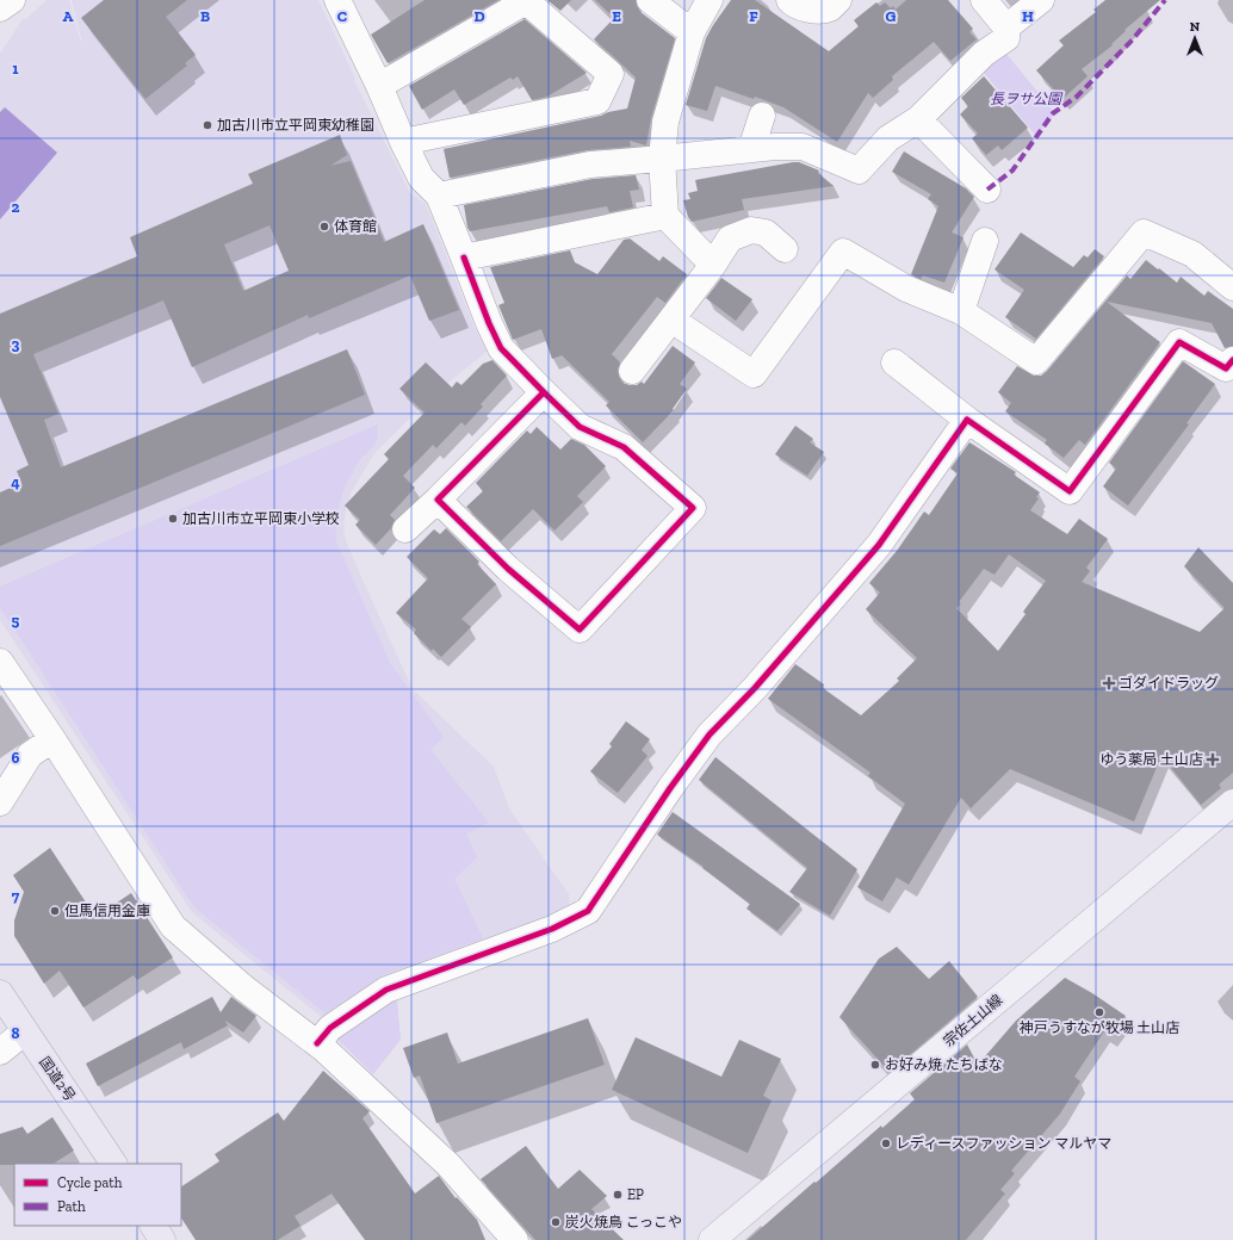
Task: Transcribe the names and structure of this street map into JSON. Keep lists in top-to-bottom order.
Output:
{
  "streets": {
    "highway": ["国道2号"],
    "main road": ["宗佐土山線"]
  },
  "parks": ["長ヲサ公園"],
  "places": {
    "other": [
      "加古川市立平岡東幼稚園",
      "体育館",
      "加古川市立平岡東小学校",
      "但馬信用金庫",
      "神戸うすなが牧場 土山店",
      "お好み焼 たちばな",
      "レディースファッション マルヤマ",
      "EP",
      "炭火焼鳥 こっこや"
    ],
    "health": ["ゴダイドラッグ", "ゆう薬局 土山店"]
  },
  "legend": ["Cycle path", "Path"],
  "north": "top",
  "grid": {
    "columns": [
      "A",
      "B",
      "C",
      "D",
      "E",
      "F",
      "G",
      "H"
    ],
    "rows": [
      "1",
      "2",
      "3",
      "4",
      "5",
      "6",
      "7",
      "8"
    ]
  }
}
